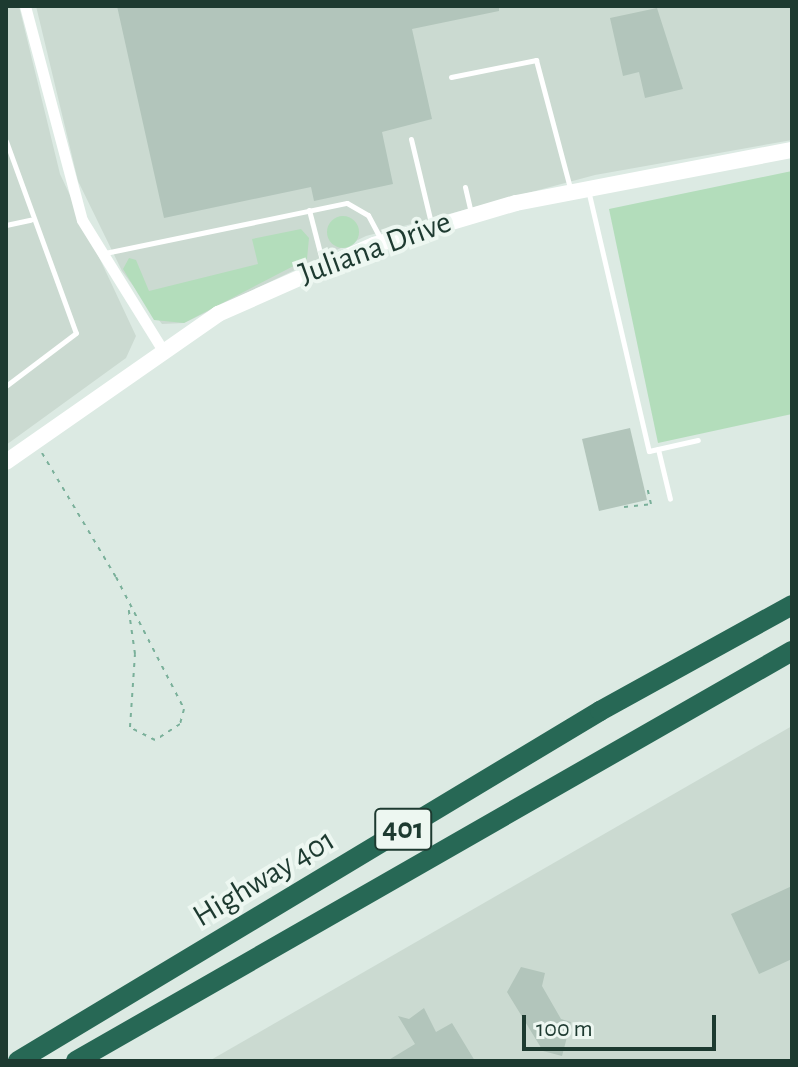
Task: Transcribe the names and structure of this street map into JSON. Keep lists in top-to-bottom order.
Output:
{
  "streets": {
    "highway": ["401", "Highway 401"],
    "street": ["Juliana Drive"]
  },
  "scale_bar": "100 m"
}
